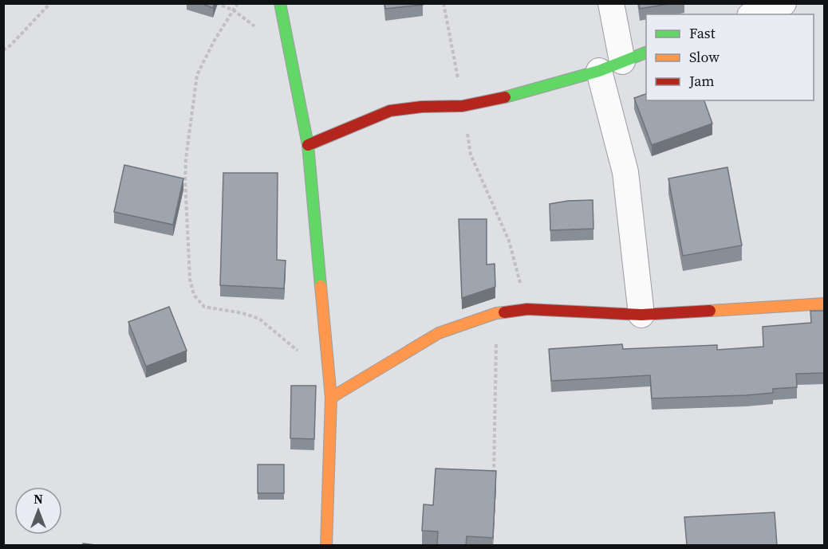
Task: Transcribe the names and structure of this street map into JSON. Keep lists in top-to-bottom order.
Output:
{
  "legend": ["Fast", "Slow", "Jam"],
  "north": "top"
}
